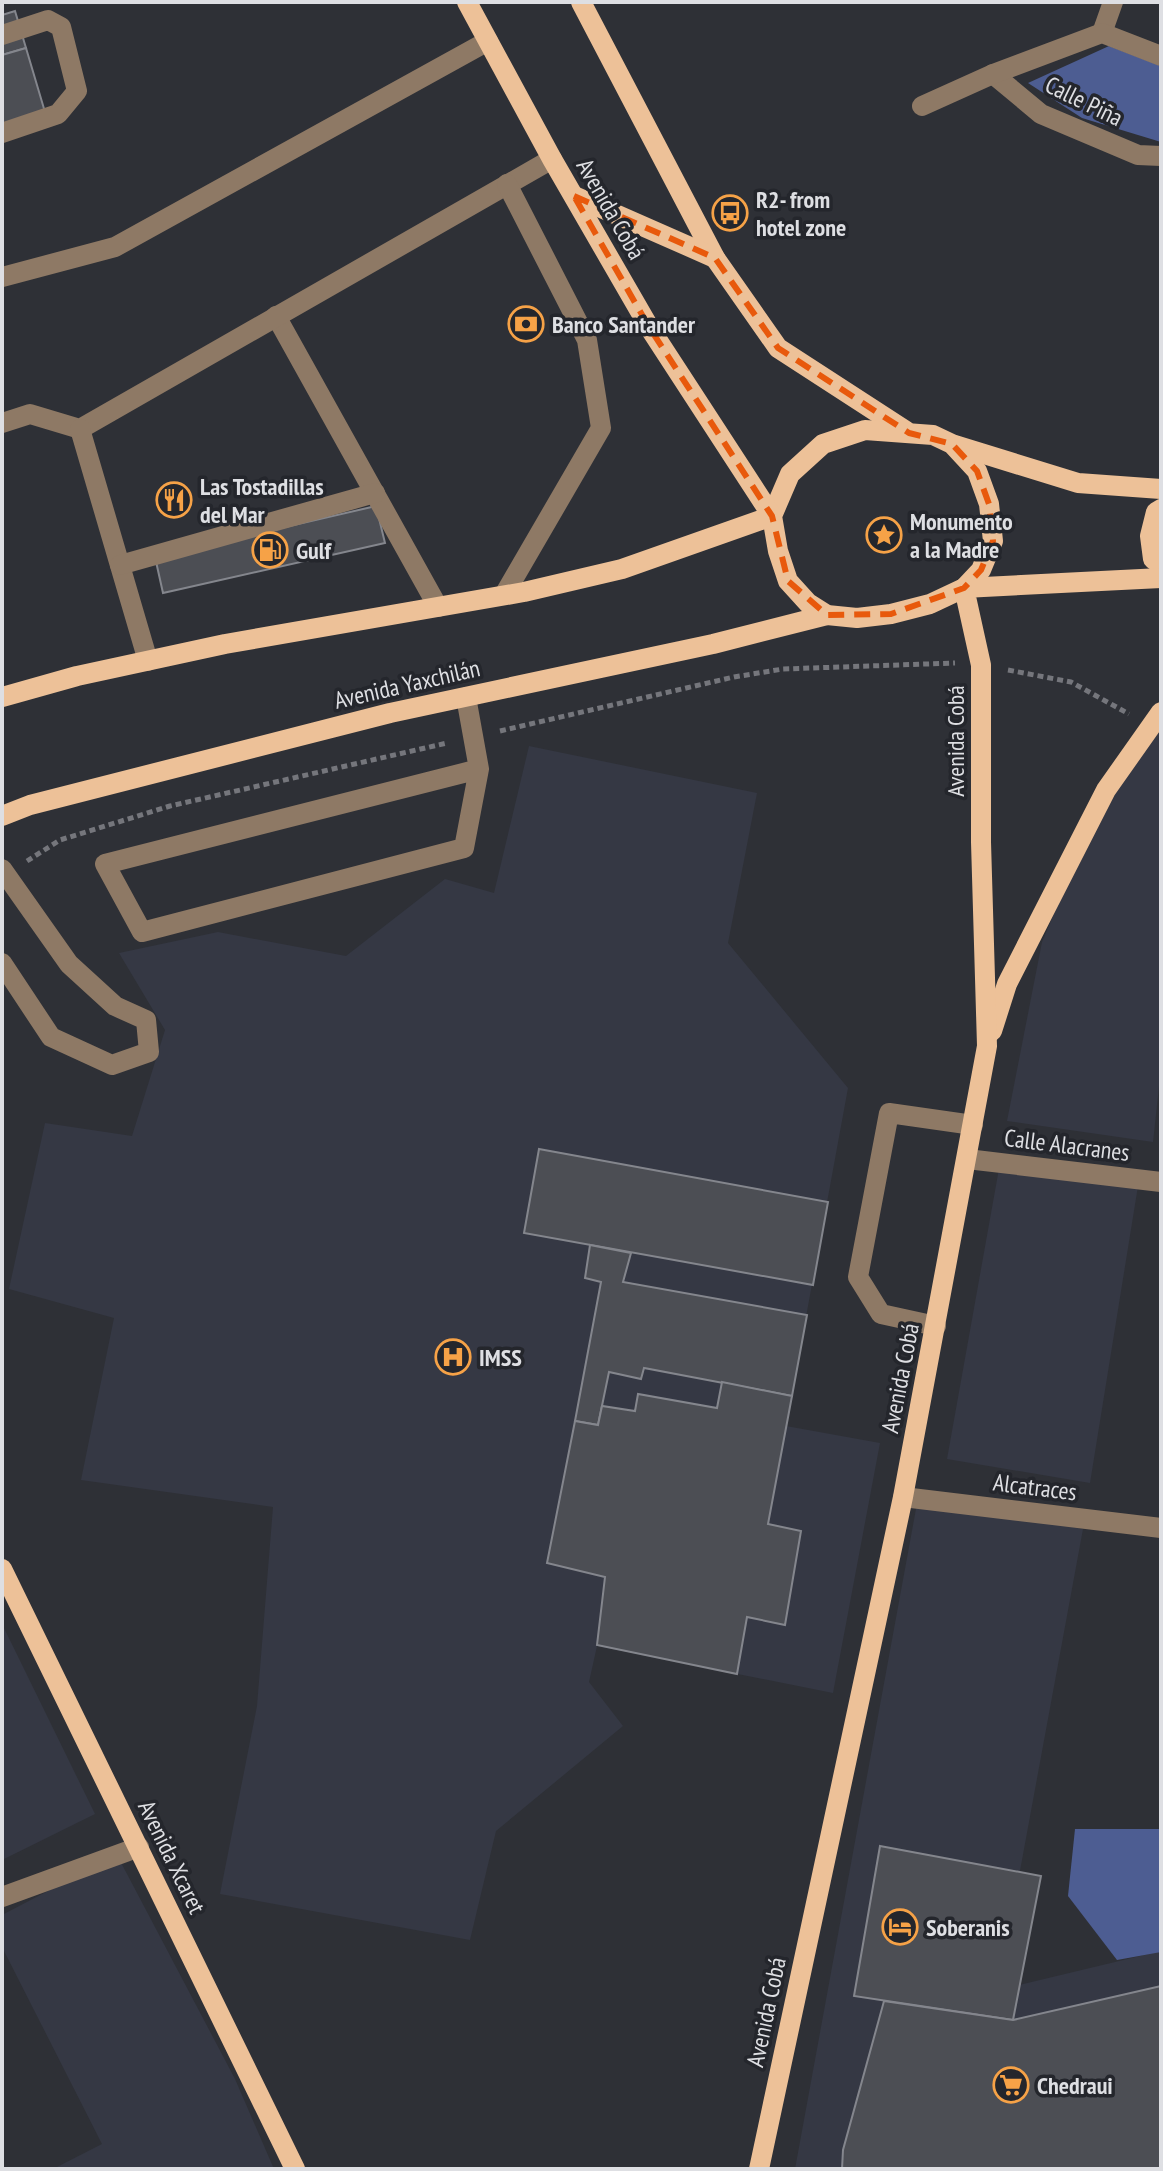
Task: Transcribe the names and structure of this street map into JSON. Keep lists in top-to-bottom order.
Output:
{
  "streets": {
    "main road": ["Avenida Cobá", "Avenida Yaxchilán", "Avenida Xcaret"],
    "street": ["Calle Piña", "Calle Alacranes", "Alcatraces"]
  },
  "crossings": [
    ["Avenida Cobá", "Avenida Yaxchilán"],
    ["Avenida Cobá", "Calle Alacranes"],
    ["Avenida Cobá", "Alcatraces"]
  ],
  "places": {
    "bus stop": ["R2- from hotel zone"],
    "bank": ["Banco Santander"],
    "restaurant": ["Las Tostadillas del Mar"],
    "place": ["Monumento a la Madre"],
    "fuel station": ["Gulf"],
    "hospital": ["IMSS"],
    "hotel": ["Soberanis"],
    "supermarket": ["Chedraui"]
  }
}
